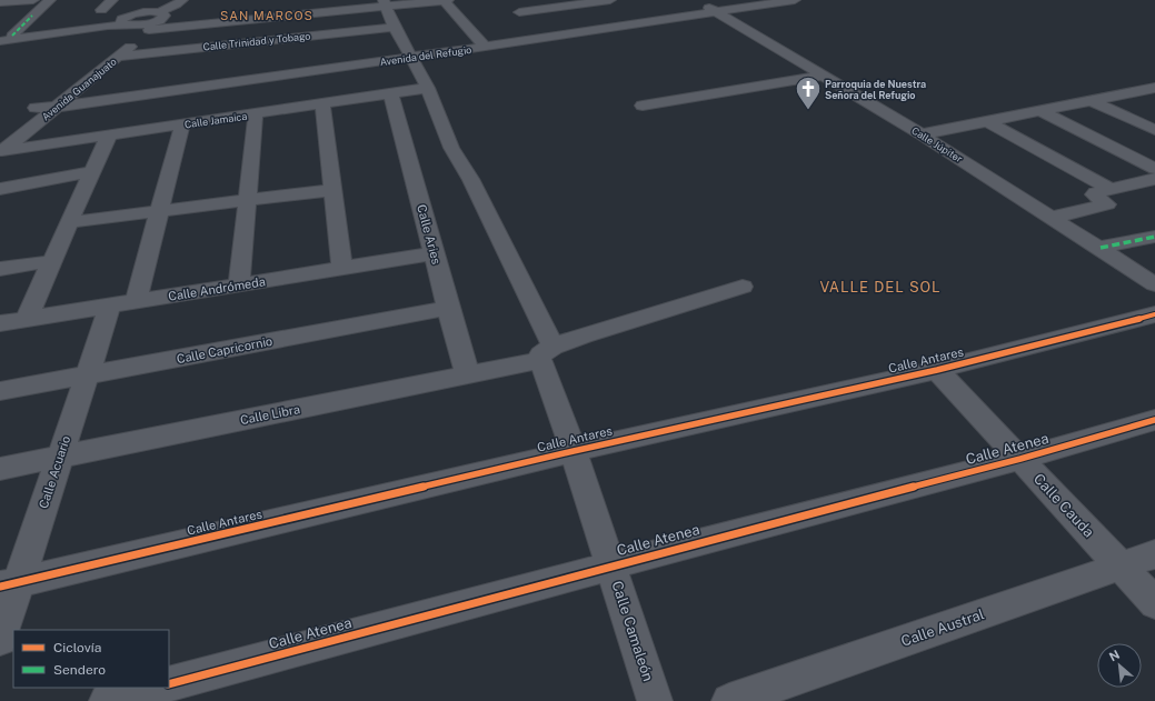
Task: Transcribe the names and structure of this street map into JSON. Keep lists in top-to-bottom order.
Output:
{
  "streets": {
    "street": [
      "Calle Trinidad y Tobago",
      "Avenida del Refugio",
      "Avenida Guanajuato",
      "Calle Jamaica",
      "Calle Júpiter",
      "Calle Aries",
      "Calle Andrómeda",
      "Calle Capricornio",
      "Calle Antares",
      "Calle Libra",
      "Calle Atenea",
      "Calle Acuario",
      "Calle Cauda",
      "Calle Austral",
      "Calle Camaleón"
    ]
  },
  "crossings": [
    ["Calle Trinidad y Tobago", "Avenida Guanajuato"],
    ["Calle Trinidad y Tobago", "Calle Camaleón"],
    ["Avenida del Refugio", "Avenida Guanajuato"],
    ["Avenida del Refugio", "Calle Júpiter"],
    ["Avenida del Refugio", "Calle Camaleón"],
    ["Avenida Guanajuato", "Calle Jamaica"],
    ["Calle Jamaica", "Calle Aries"],
    ["Calle Jamaica", "Calle Camaleón"],
    ["Calle Aries", "Calle Andrómeda"],
    ["Calle Aries", "Calle Capricornio"],
    ["Calle Aries", "Calle Libra"],
    ["Calle Andrómeda", "Calle Acuario"],
    ["Calle Capricornio", "Calle Acuario"],
    ["Calle Antares", "Calle Acuario"],
    ["Calle Antares", "Calle Cauda"],
    ["Calle Antares", "Calle Camaleón"],
    ["Calle Libra", "Calle Acuario"],
    ["Calle Libra", "Calle Camaleón"],
    ["Calle Atenea", "Calle Cauda"],
    ["Calle Atenea", "Calle Camaleón"],
    ["Calle Cauda", "Calle Austral"]
  ],
  "districts": ["SAN MARCOS", "VALLE DEL SOL"],
  "places": {
    "church": ["Parroquia de Nuestra Señora del Refugio"]
  },
  "legend": ["Ciclovía", "Sendero"],
  "north": "top left"
}
